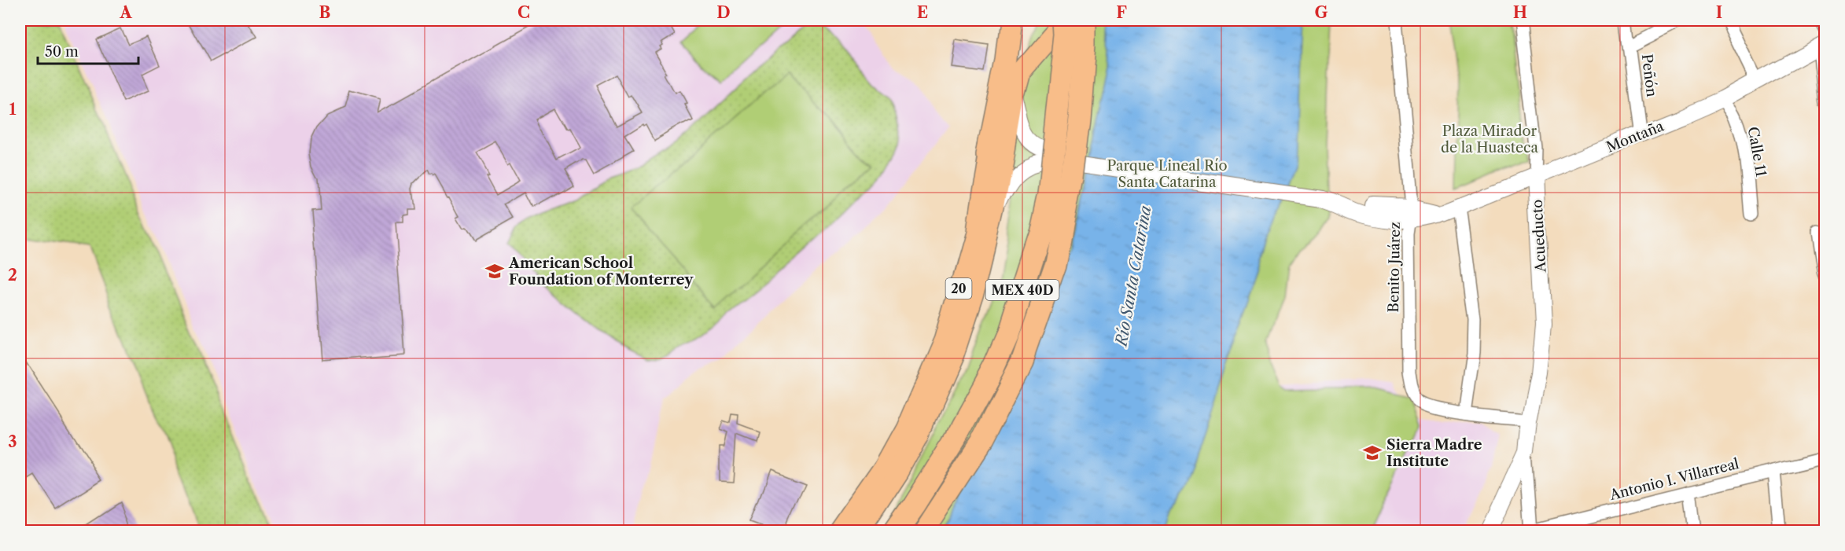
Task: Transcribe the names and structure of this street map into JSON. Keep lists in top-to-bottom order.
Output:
{
  "streets": {
    "highway": ["MEX 40D"],
    "main road": ["20"],
    "street": [
      "Peñón",
      "Montaña",
      "Calle 11",
      "Acueducto",
      "Benito Juárez",
      "Antonio I. Villarreal"
    ]
  },
  "crossings": [
    ["Peñón", "Montaña"],
    ["Montaña", "Calle 11"],
    ["Montaña", "Acueducto"],
    ["Montaña", "Benito Juárez"],
    ["Acueducto", "Benito Juárez"],
    ["20", "MEX 40D"]
  ],
  "water": ["Río Santa Catarina"],
  "parks": ["Plaza Mirador de la Huasteca", "Parque Lineal Río Santa Catarina"],
  "places": {
    "school or university": ["American School Foundation of Monterrey", "Sierra Madre Institute"]
  },
  "scale_bar": "50 m",
  "grid": {
    "columns": [
      "A",
      "B",
      "C",
      "D",
      "E",
      "F",
      "G",
      "H",
      "I"
    ],
    "rows": ["1", "2", "3"]
  }
}
